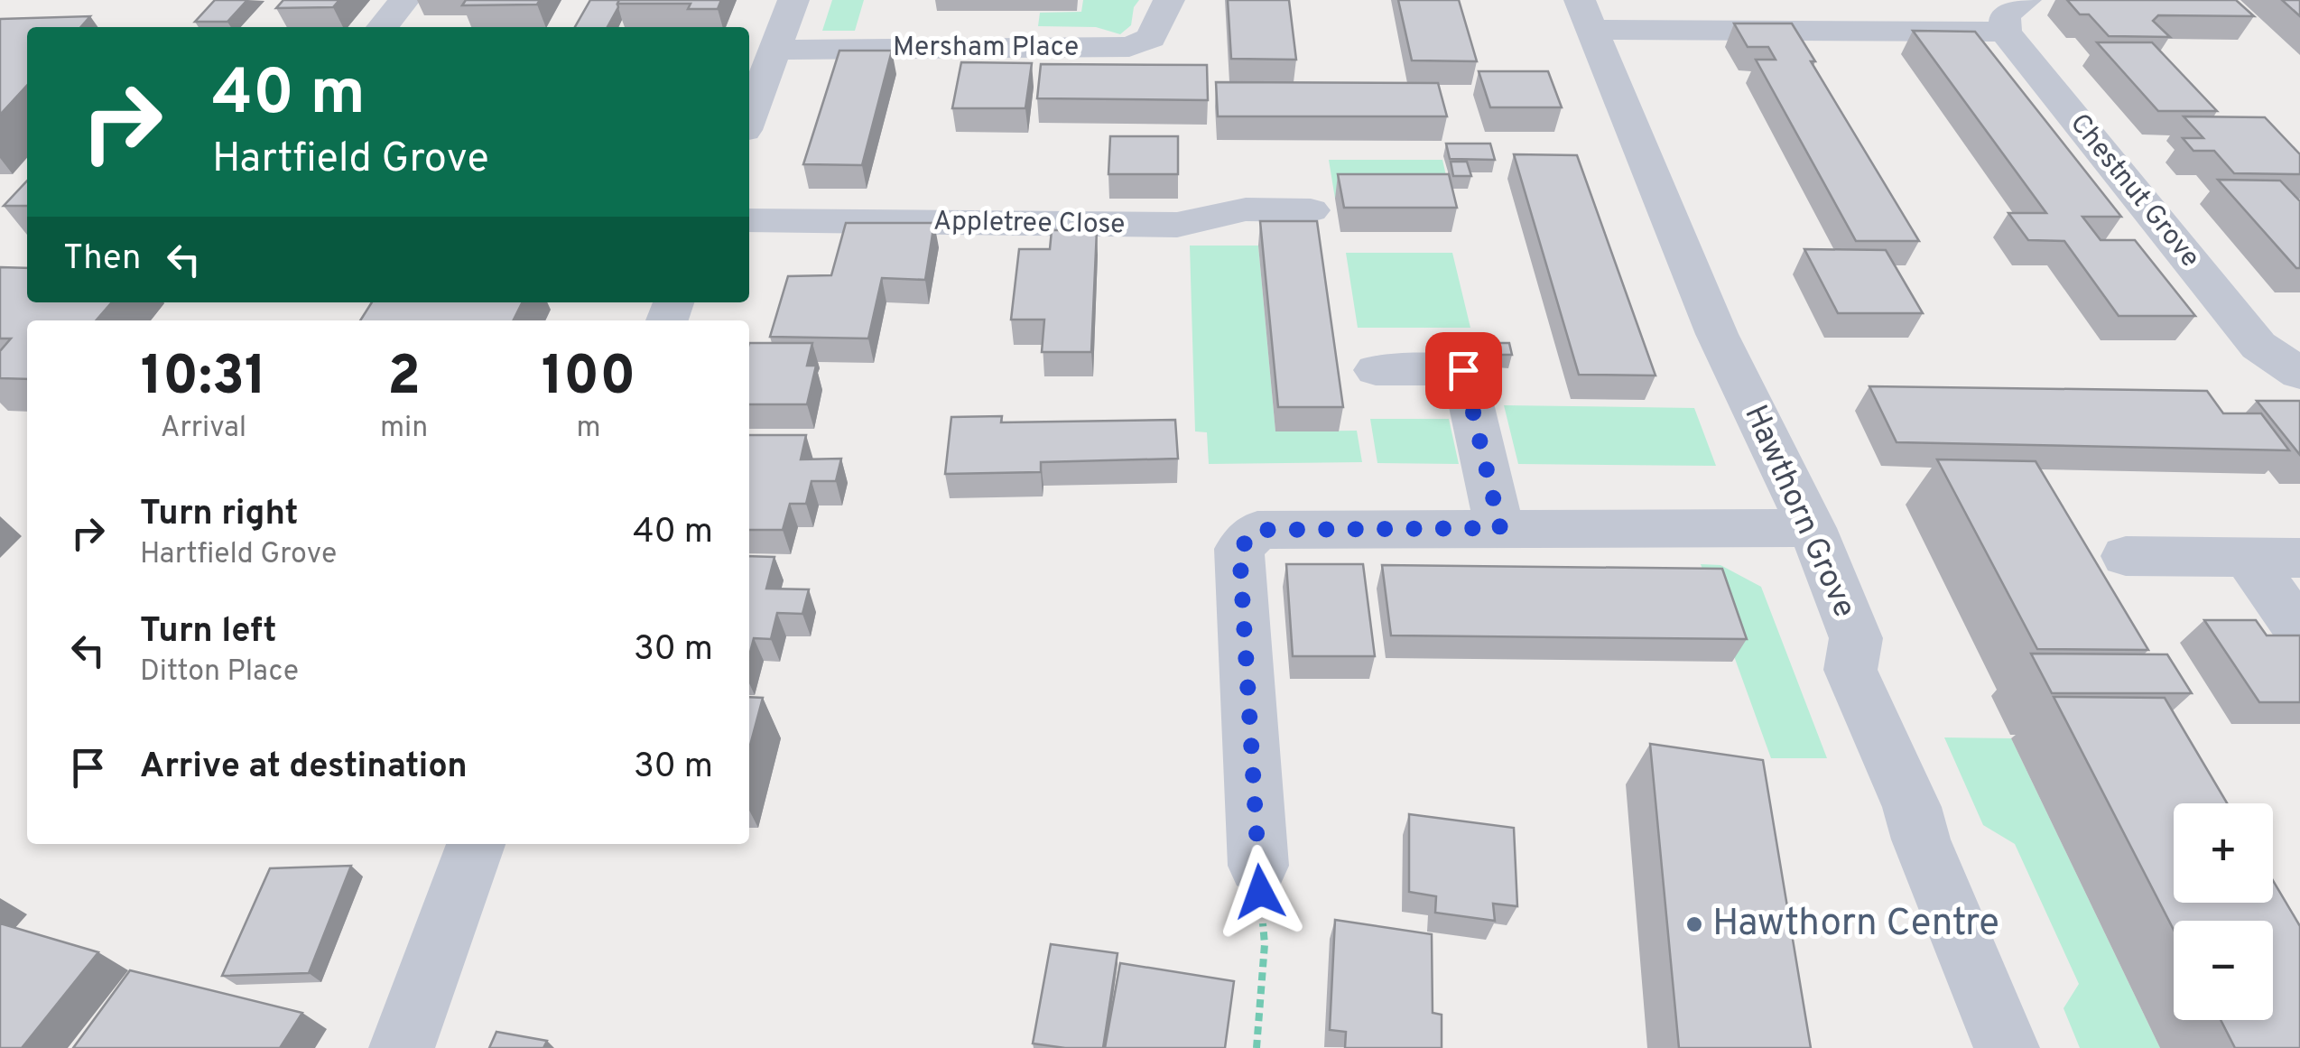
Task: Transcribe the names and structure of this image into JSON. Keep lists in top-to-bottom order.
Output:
{
  "streets": {
    "street": [
      "Mersham Place",
      "Chestnut Grove",
      "Appletree Close",
      "Hawthorn Grove"
    ]
  },
  "crossings": [
    ["Chestnut Grove", "Hawthorn Grove"]
  ],
  "places": ["Hawthorn Centre"],
  "page": {
    "turn": ["40 m", "Hartfield Grove"],
    "then": "Then",
    "eta": [
      "10:31",
      "Arrival",
      "2",
      "min",
      "100",
      "m"
    ],
    "list": [
      {
        "name": "Turn right",
        "note": "Hartfield Grove",
        "value": "40 m"
      },
      {
        "name": "Turn left",
        "note": "Ditton Place",
        "value": "30 m"
      },
      {
        "name": "Arrive at destination",
        "value": "30 m"
      }
    ],
    "map_buttons": ["+", "−"]
  }
}
